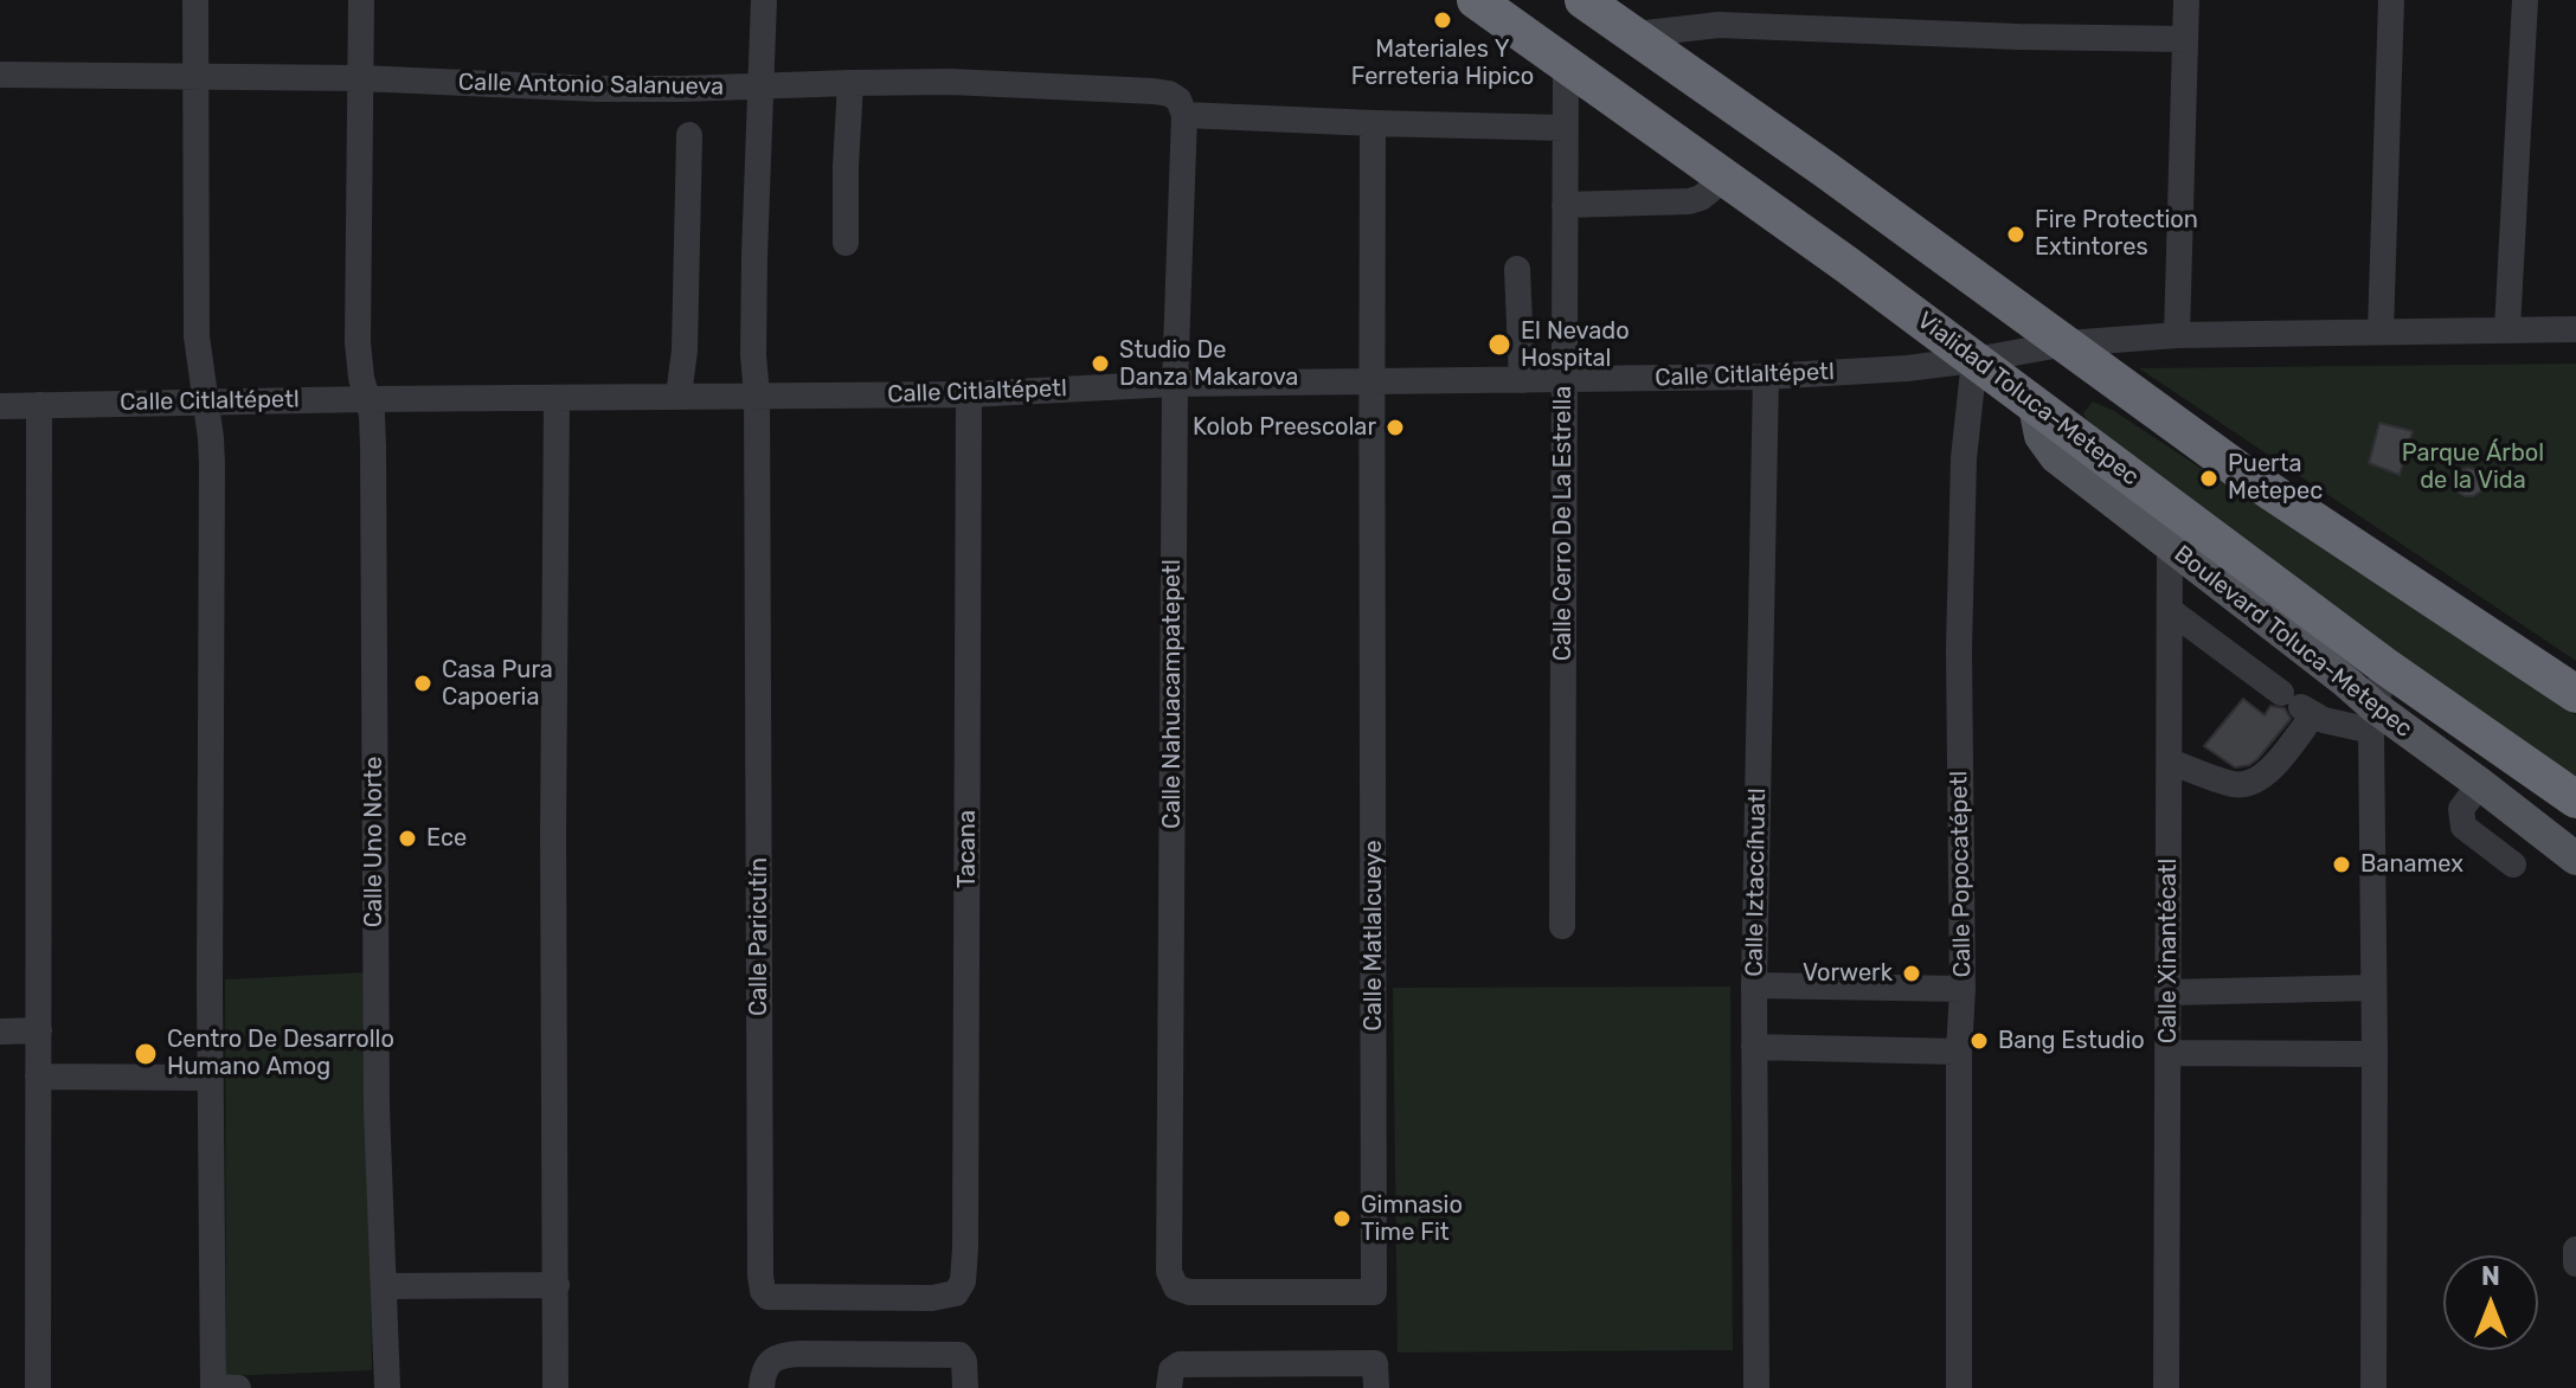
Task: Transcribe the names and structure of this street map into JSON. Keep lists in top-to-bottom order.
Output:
{
  "streets": {
    "highway": ["Vialidad Toluca-Metepec"],
    "main road": ["Boulevard Toluca-Metepec"],
    "street": [
      "Calle Antonio Salanueva",
      "Calle Citlaltépetl",
      "Calle Cerro De La Estrella",
      "Calle Nahuacampatepetl",
      "Calle Uno Norte",
      "Tacana",
      "Calle Popocatépetl",
      "Calle Iztaccíhuatl",
      "Calle Matlalcueye",
      "Calle Paricutín",
      "Calle Xinantécatl"
    ]
  },
  "crossings": [
    ["Calle Antonio Salanueva", "Calle Cerro De La Estrella"],
    ["Calle Antonio Salanueva", "Calle Nahuacampatepetl"],
    ["Calle Antonio Salanueva", "Calle Uno Norte"],
    ["Calle Antonio Salanueva", "Calle Paricutín"],
    ["Calle Citlaltépetl", "Vialidad Toluca-Metepec"],
    ["Calle Citlaltépetl", "Calle Cerro De La Estrella"],
    ["Calle Citlaltépetl", "Calle Nahuacampatepetl"],
    ["Calle Citlaltépetl", "Calle Uno Norte"],
    ["Calle Citlaltépetl", "Tacana"],
    ["Calle Citlaltépetl", "Calle Popocatépetl"],
    ["Calle Citlaltépetl", "Calle Iztaccíhuatl"],
    ["Calle Citlaltépetl", "Calle Matlalcueye"],
    ["Calle Citlaltépetl", "Calle Paricutín"],
    ["Vialidad Toluca-Metepec", "Calle Cerro De La Estrella"],
    ["Vialidad Toluca-Metepec", "Boulevard Toluca-Metepec"],
    ["Vialidad Toluca-Metepec", "Calle Popocatépetl"],
    ["Vialidad Toluca-Metepec", "Calle Xinantécatl"],
    ["Boulevard Toluca-Metepec", "Calle Xinantécatl"],
    ["Calle Nahuacampatepetl", "Calle Matlalcueye"],
    ["Tacana", "Calle Paricutín"]
  ],
  "parks": ["Parque Árbol de la Vida"],
  "places": [
    "Materiales Y Ferreteria Hipico",
    "Fire Protection Extintores",
    "El Nevado Hospital",
    "Studio De Danza Makarova",
    "Kolob Preescolar",
    "Puerta Metepec",
    "Casa Pura Capoeria",
    "Ece",
    "Banamex",
    "Vorwerk",
    "Bang Estudio",
    "Centro De Desarrollo Humano Amog",
    "Gimnasio Time Fit"
  ],
  "north": "top"
}
